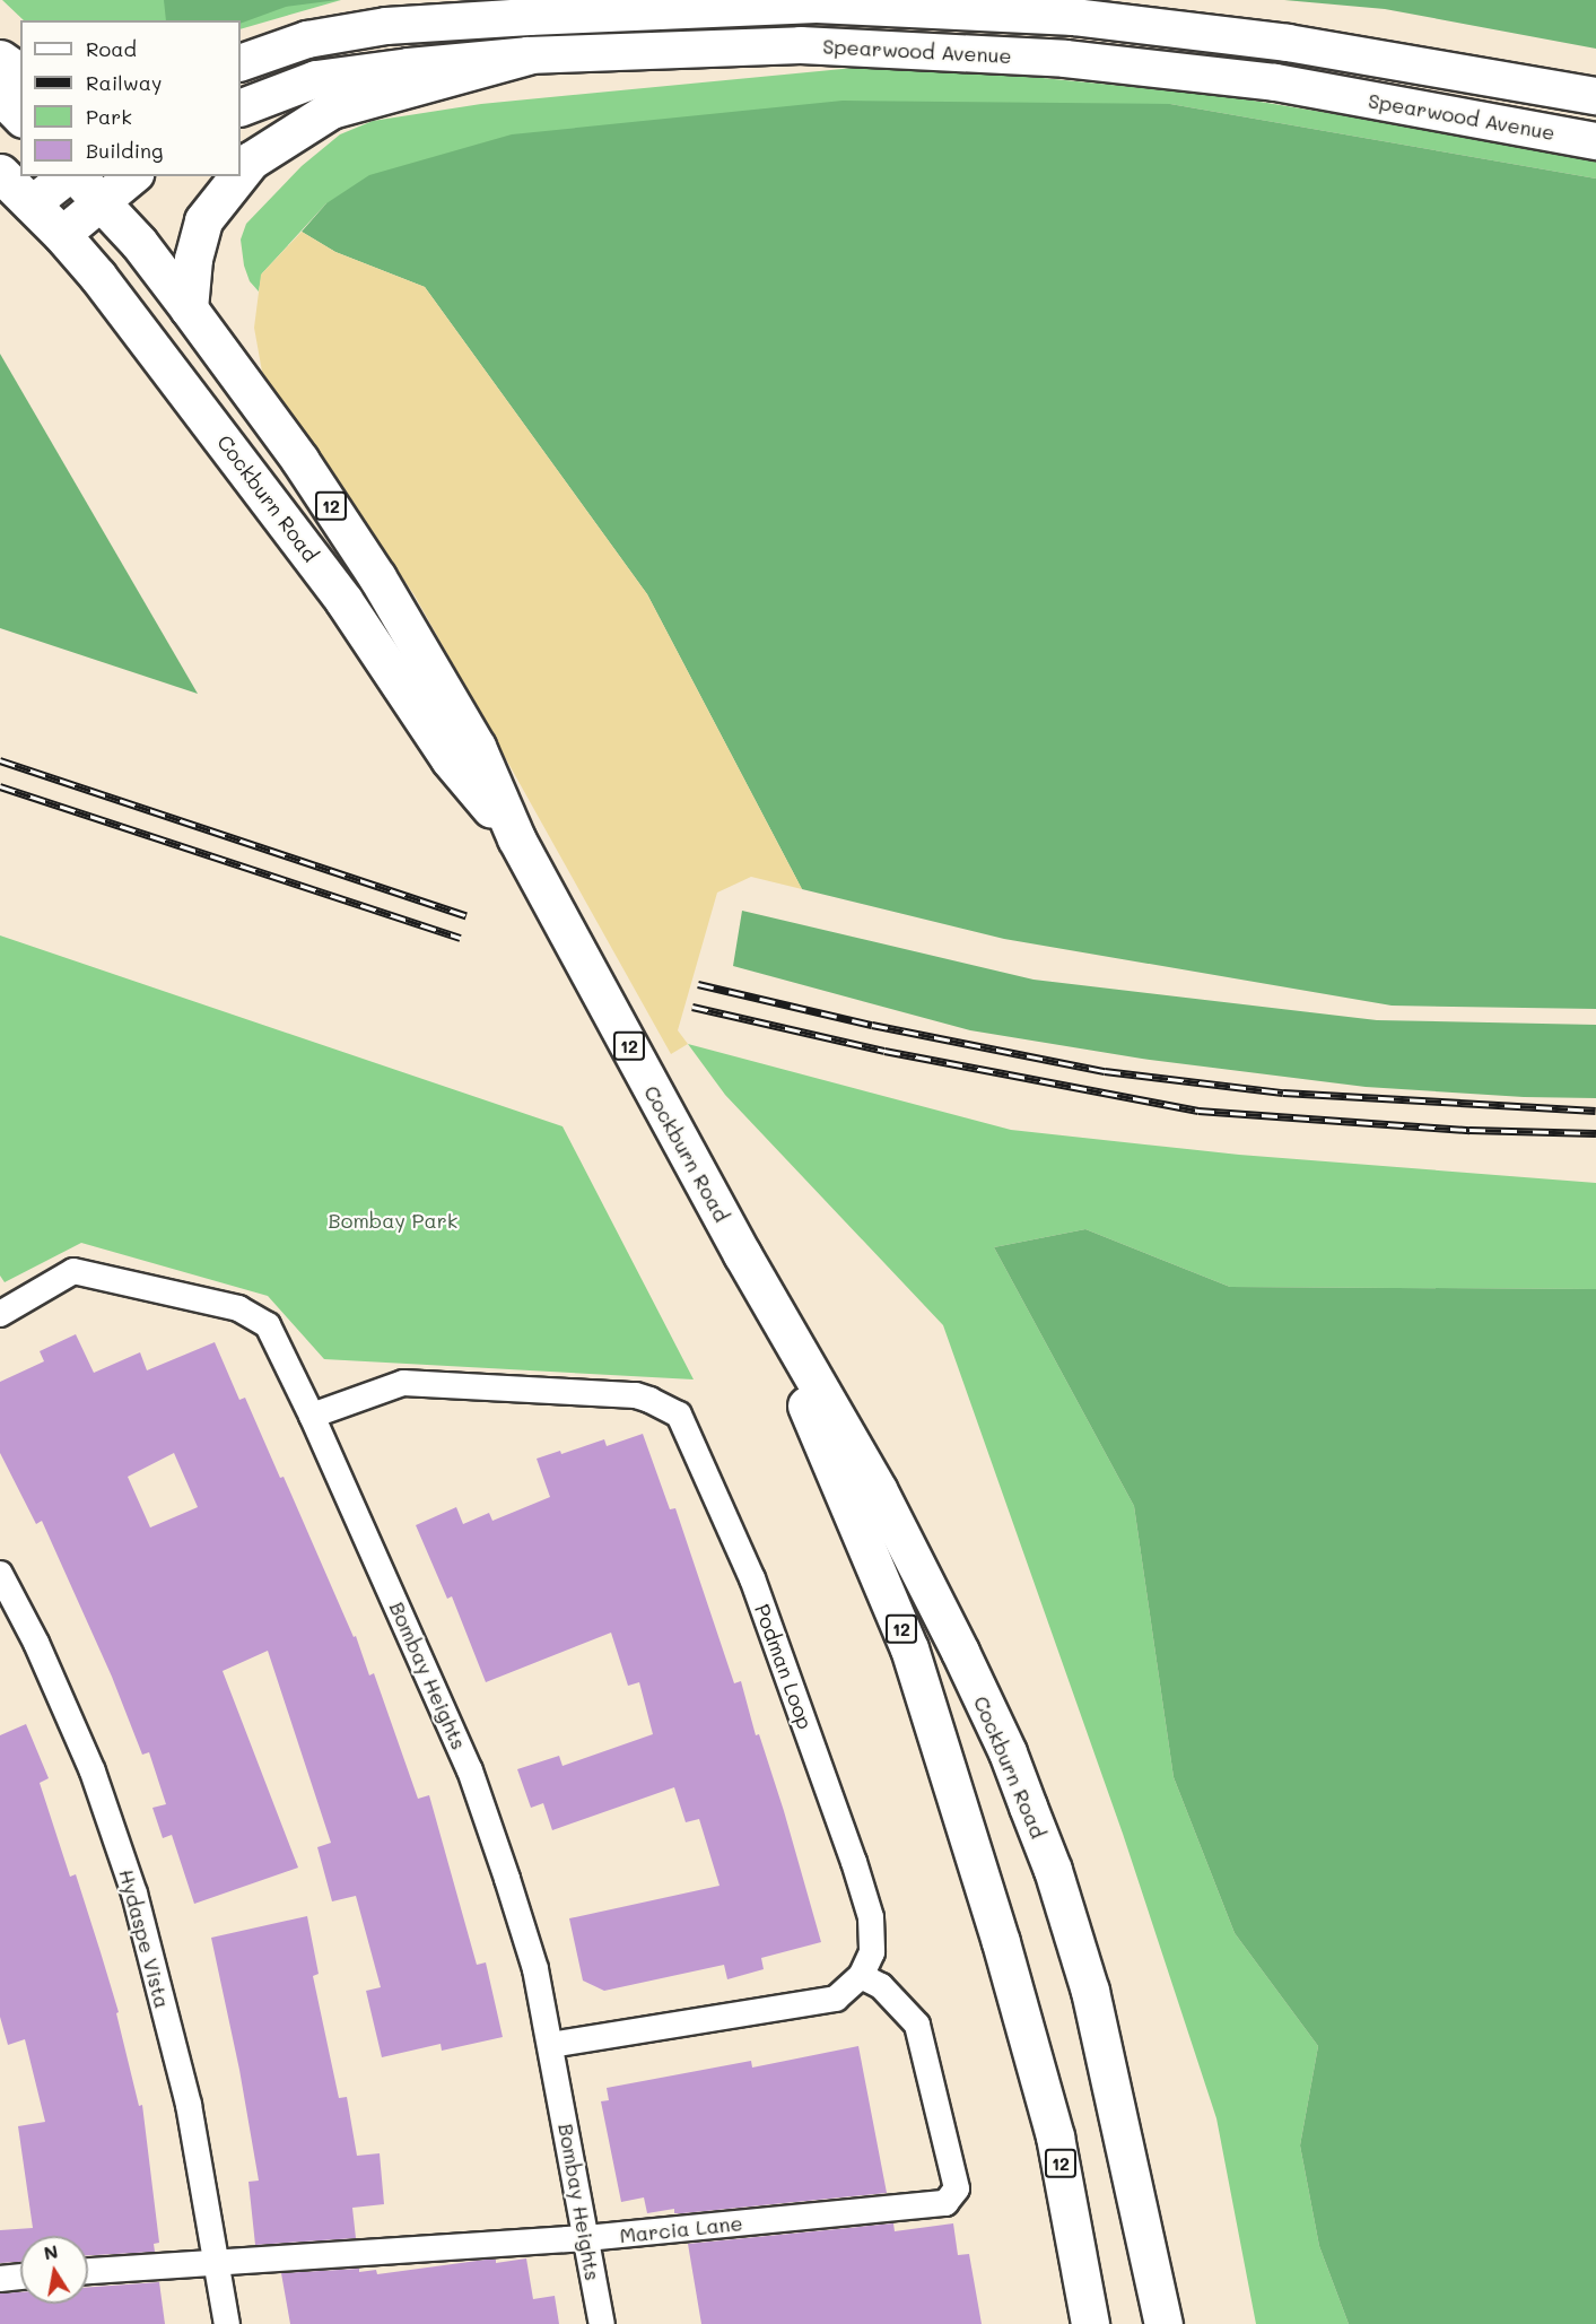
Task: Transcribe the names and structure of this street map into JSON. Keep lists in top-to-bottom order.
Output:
{
  "streets": {
    "main road": ["Spearwood Avenue", "Cockburn Road", "12"],
    "street": [
      "Podman Loop",
      "Bombay Heights",
      "Hydaspe Vista",
      "Marcia Lane"
    ]
  },
  "crossings": [
    ["Podman Loop", "Bombay Heights"],
    ["Podman Loop", "Marcia Lane"],
    ["Bombay Heights", "Marcia Lane"],
    ["Hydaspe Vista", "Marcia Lane"]
  ],
  "parks": ["Bombay Park"],
  "legend": [
    "Road",
    "Railway",
    "Park",
    "Building"
  ],
  "north": "top"
}
